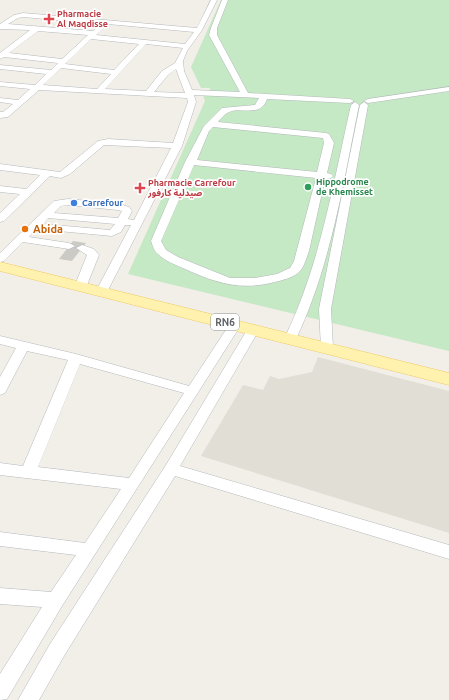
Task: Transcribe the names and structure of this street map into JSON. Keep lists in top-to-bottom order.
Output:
{
  "streets": {
    "main road": ["RN6"]
  },
  "places": {
    "health": ["Pharmacie Al Maqdisse", "Pharmacie Carrefour صيدلية كارفور"],
    "other": ["Hippodrome de Khemisset", "Carrefour", "Abida"]
  }
}
